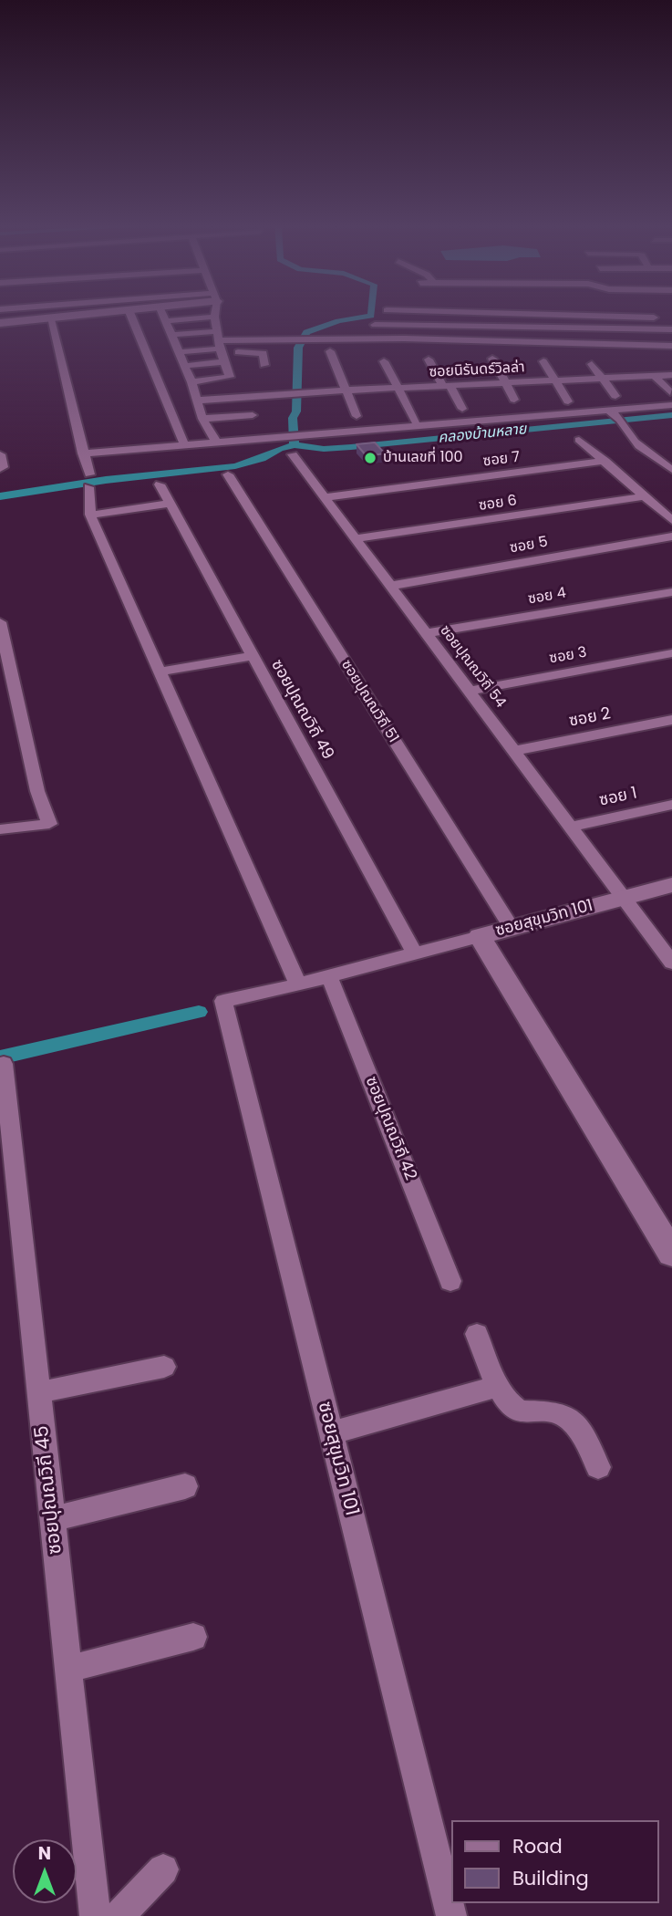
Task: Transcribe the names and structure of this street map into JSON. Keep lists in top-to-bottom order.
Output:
{
  "streets": {
    "street": [
      "ซอยนิรันดร์วิลล่า",
      "ซอย 7",
      "ซอย 6",
      "ซอย 5",
      "ซอย 4",
      "ซอย 3",
      "ซอยปุณณวิถี 54",
      "ซอยปุณณวิถี 51",
      "ซอยปุณณวิถี 49",
      "ซอย 2",
      "ซอย 1",
      "ซอยสุขุมวิท 101",
      "ซอยปุณณวิถี 42",
      "ซอยปุณณวิถี 45"
    ]
  },
  "crossings": [
    ["ซอย 7", "ซอยปุณณวิถี 54"],
    ["ซอย 6", "ซอยปุณณวิถี 54"],
    ["ซอย 5", "ซอยปุณณวิถี 54"],
    ["ซอย 4", "ซอยปุณณวิถี 54"],
    ["ซอย 3", "ซอยปุณณวิถี 54"],
    ["ซอยปุณณวิถี 54", "ซอย 2"],
    ["ซอยปุณณวิถี 54", "ซอย 1"],
    ["ซอยปุณณวิถี 54", "ซอยสุขุมวิท 101"],
    ["ซอยปุณณวิถี 51", "ซอยสุขุมวิท 101"]
  ],
  "water": ["คลองบ้านหลาย"],
  "places": ["บ้านเลขที่ 100"],
  "legend": ["Road", "Building"],
  "north": "top"
}
